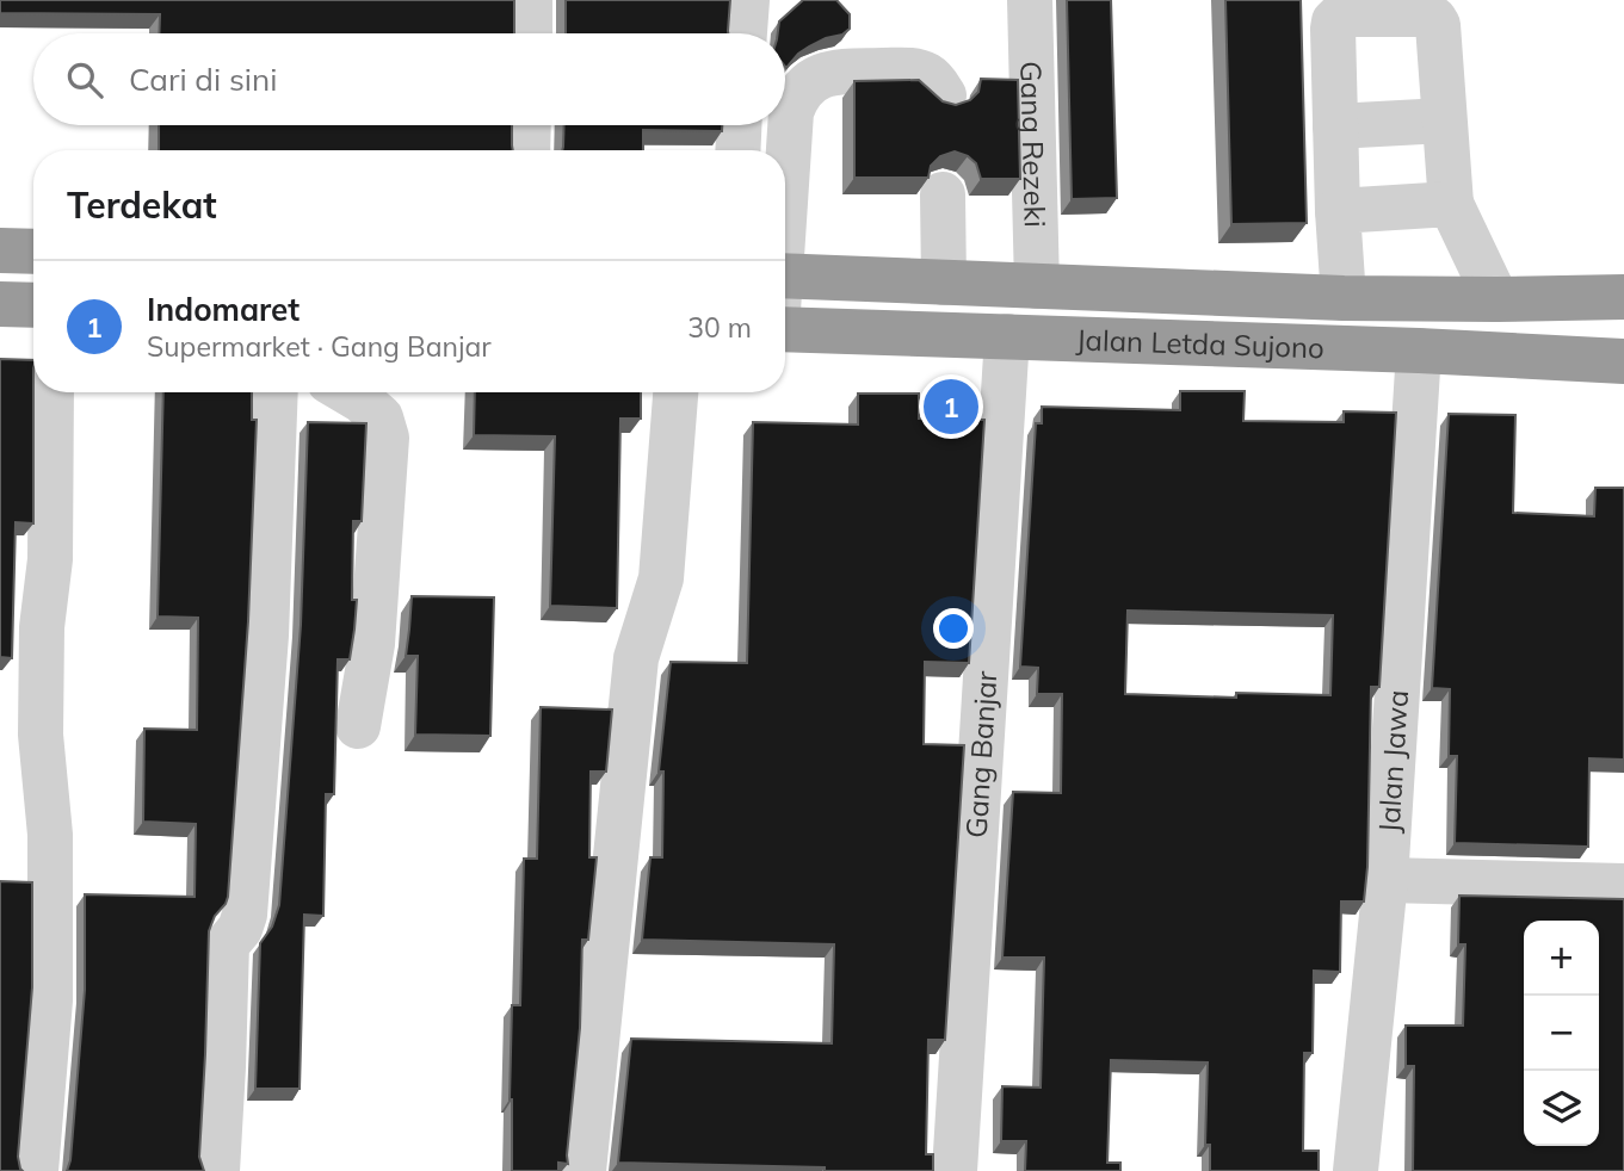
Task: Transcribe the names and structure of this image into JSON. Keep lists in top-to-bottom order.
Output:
{
  "streets": {
    "highway": ["Jalan Letda Sujono"],
    "street": ["Gang Rezeki", "Gang Banjar", "Jalan Jawa"]
  },
  "crossings": [
    ["Gang Rezeki", "Jalan Letda Sujono"],
    ["Jalan Letda Sujono", "Gang Banjar"],
    ["Jalan Letda Sujono", "Jalan Jawa"]
  ],
  "page": {
    "search": "Cari di sini",
    "heading": "Terdekat",
    "list": [
      {
        "mark": "1",
        "name": "Indomaret",
        "note": "Supermarket · Gang Banjar",
        "value": "30 m"
      }
    ],
    "pins": "1",
    "map_buttons": ["+", "−"]
  }
}
